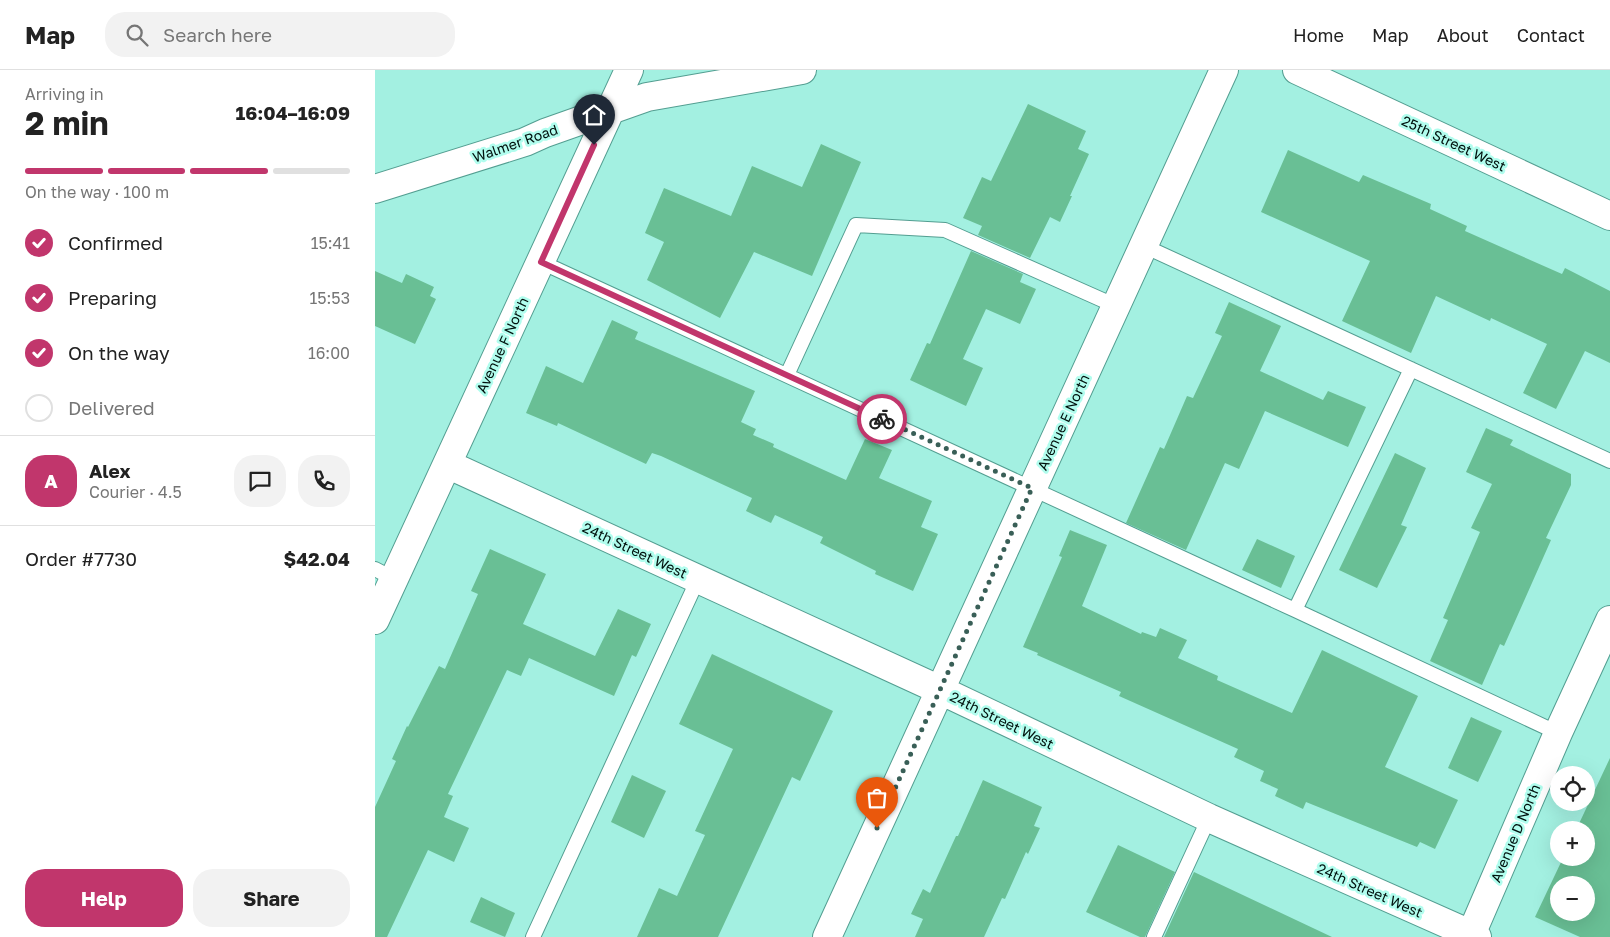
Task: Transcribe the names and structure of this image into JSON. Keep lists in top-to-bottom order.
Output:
{
  "streets": {
    "street": [
      "Walmer Road",
      "25th Street West",
      "Avenue F North",
      "Avenue E North",
      "24th Street West",
      "Avenue D North"
    ]
  },
  "crossings": [
    ["Walmer Road", "Avenue F North"],
    ["Avenue F North", "24th Street West"],
    ["Avenue E North", "24th Street West"],
    ["24th Street West", "Avenue D North"]
  ],
  "page": {
    "header": "Map",
    "search": "Search here",
    "nav": [
      "Home",
      "Map",
      "About",
      "Contact"
    ],
    "heading": ["2 min", "Arriving in", "16:04–16:09"],
    "panel": [
      "Alex",
      "Courier · 4.5",
      "Order #7730",
      "$42.04"
    ],
    "bar": "On the way · 100 m",
    "list": [
      ["Confirmed", "15:41"],
      ["Preparing", "15:53"],
      ["On the way", "16:00"],
      "Delivered"
    ],
    "round": "A",
    "map_buttons": ["+", "−"],
    "buttons": ["Help", "Share"]
  }
}
